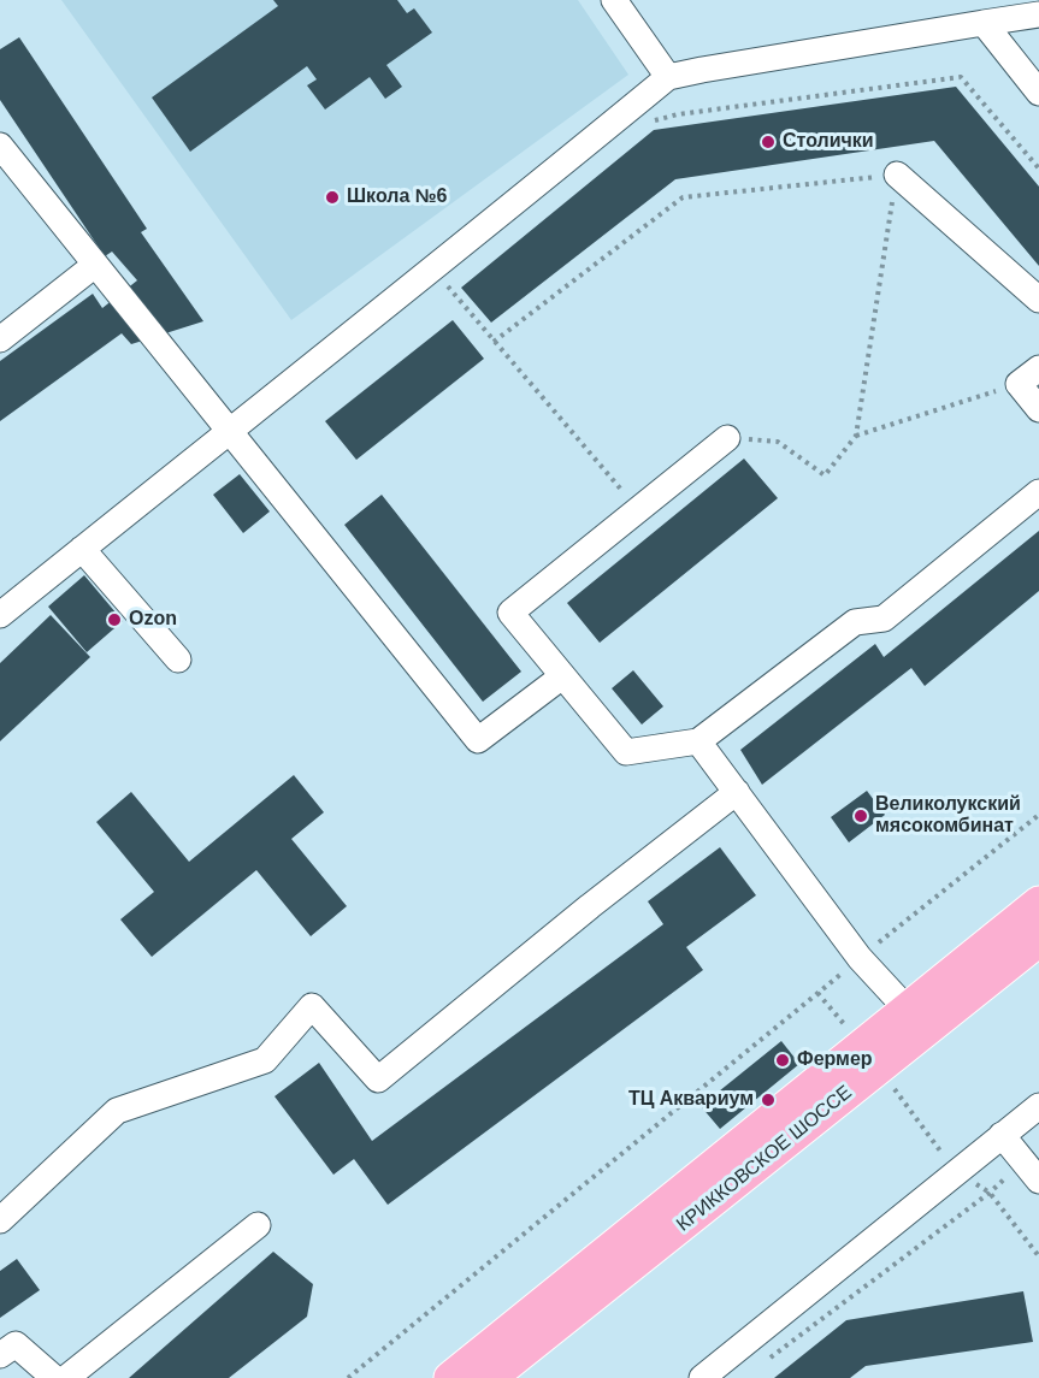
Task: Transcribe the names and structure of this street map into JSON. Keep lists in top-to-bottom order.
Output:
{
  "streets": {
    "main road": ["КРИККОВСКОЕ ШОССЕ"]
  },
  "places": [
    "Столички",
    "Школа №6",
    "Ozon",
    "Великолукский мясокомбинат",
    "Фермер",
    "ТЦ Аквариум"
  ]
}
